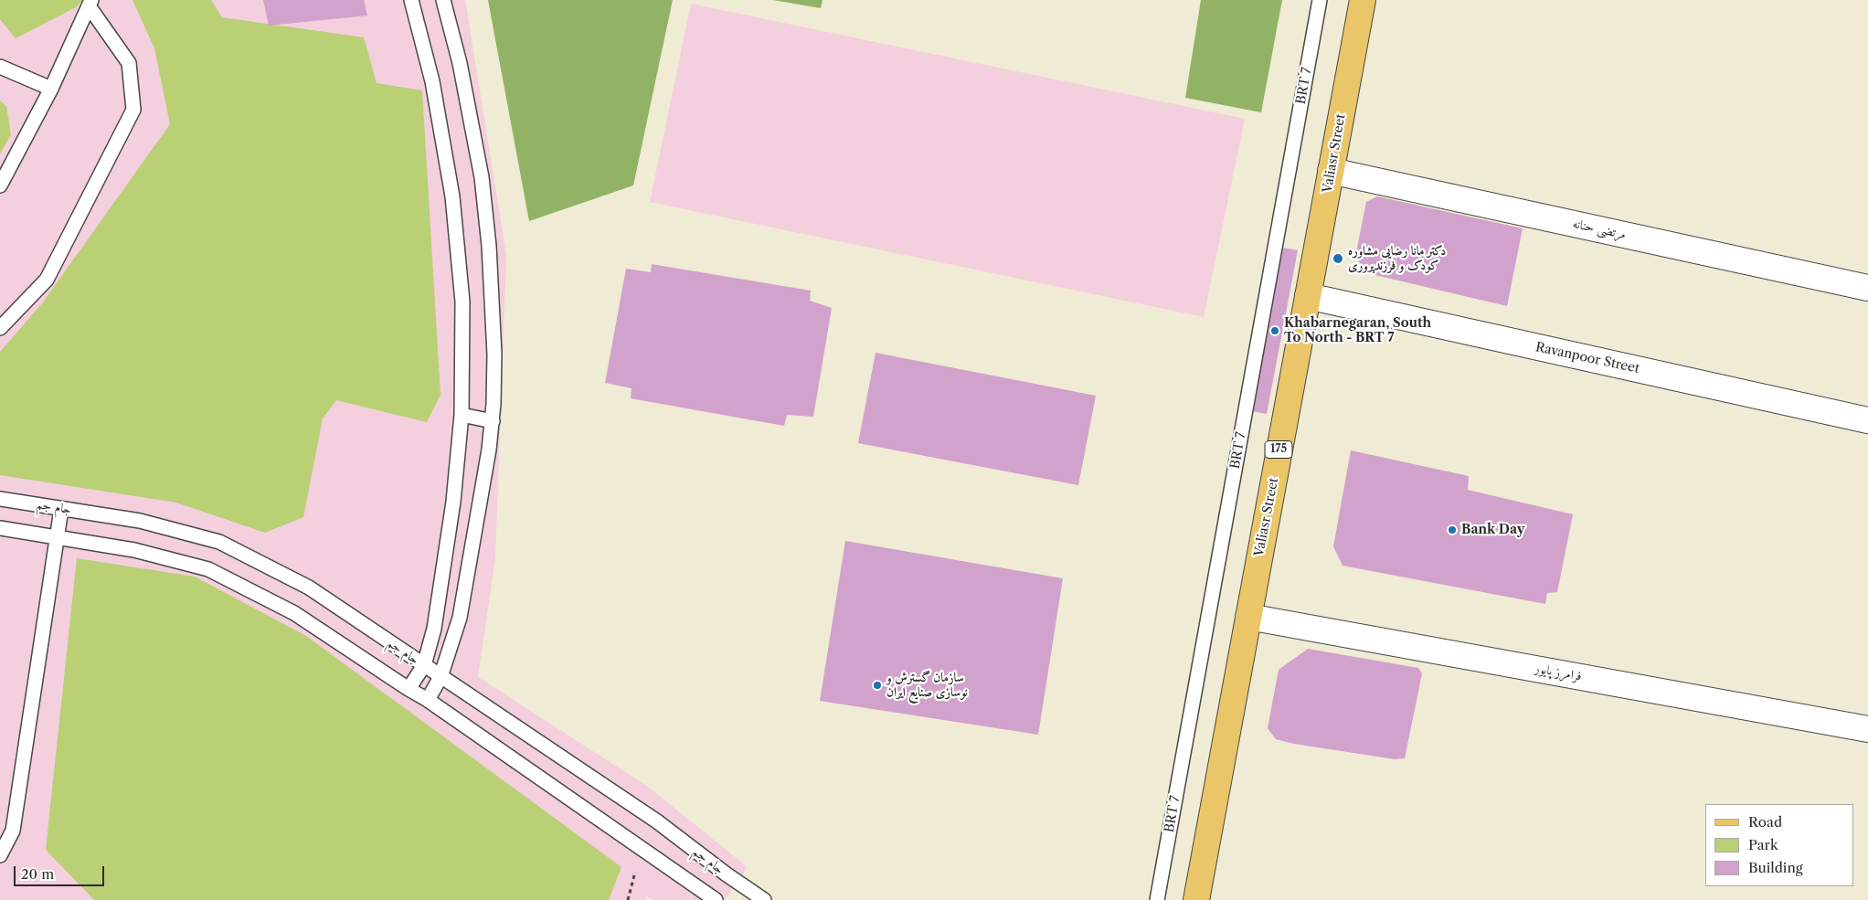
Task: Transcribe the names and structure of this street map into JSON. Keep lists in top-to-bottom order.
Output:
{
  "streets": {
    "main road": ["Valiasr Street", "175"],
    "street": ["مرتضی حنانه", "Ravanpoor Street", "فرامرز پایور"],
    "lane": ["BRT 7", "جام جم"]
  },
  "crossings": [
    ["Valiasr Street", "مرتضی حنانه"],
    ["Valiasr Street", "Ravanpoor Street"],
    ["Valiasr Street", "فرامرز پایور"]
  ],
  "places": [
    "دکتر مانا رضایی مشاوره کودک و فرزندپروری",
    "Khabarnegaran, South To North - BRT 7",
    "Bank Day",
    "سازمان گسترش و نوسازی صنایع ایران"
  ],
  "legend": ["Road", "Park", "Building"],
  "scale_bar": "20 m"
}
